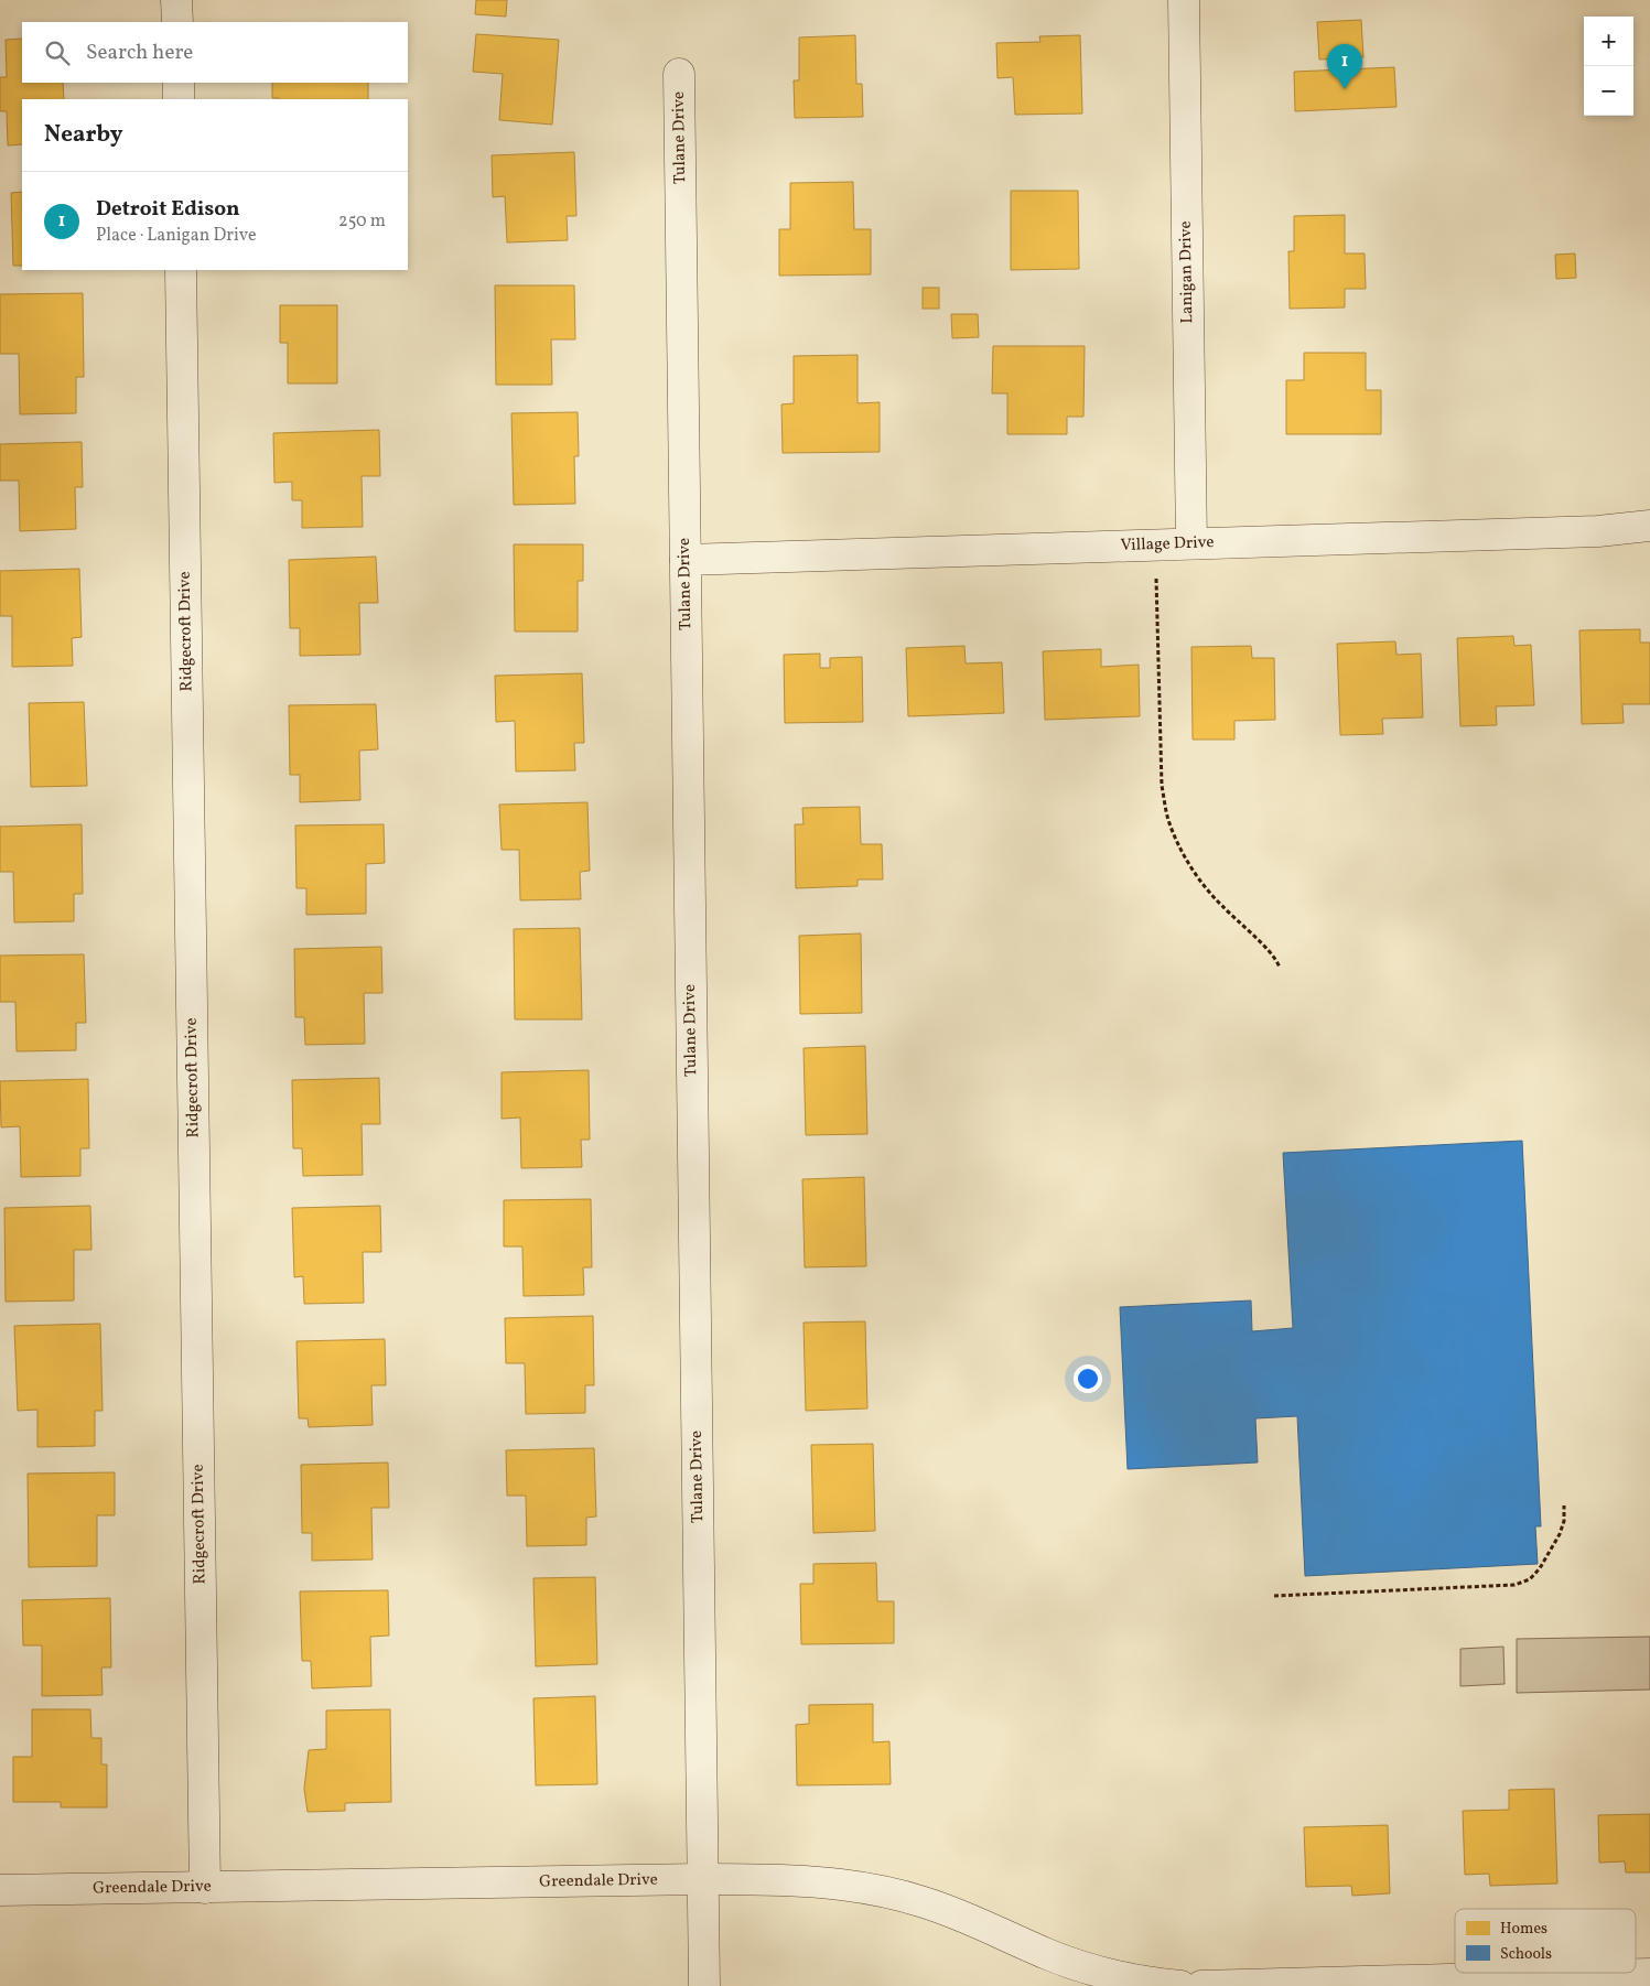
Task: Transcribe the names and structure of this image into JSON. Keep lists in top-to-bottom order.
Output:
{
  "streets": {
    "street": [
      "Tulane Drive",
      "Lanigan Drive",
      "Village Drive",
      "Ridgecroft Drive",
      "Greendale Drive"
    ]
  },
  "crossings": [
    ["Tulane Drive", "Village Drive"],
    ["Tulane Drive", "Greendale Drive"],
    ["Lanigan Drive", "Village Drive"],
    ["Ridgecroft Drive", "Greendale Drive"]
  ],
  "legend": ["Homes", "Schools"],
  "page": {
    "map_buttons": ["+", "−"],
    "search": "Search here",
    "pins": "1",
    "heading": "Nearby",
    "list": [
      {
        "mark": "1",
        "name": "Detroit Edison",
        "note": "Place · Lanigan Drive",
        "value": "250 m"
      }
    ]
  }
}
